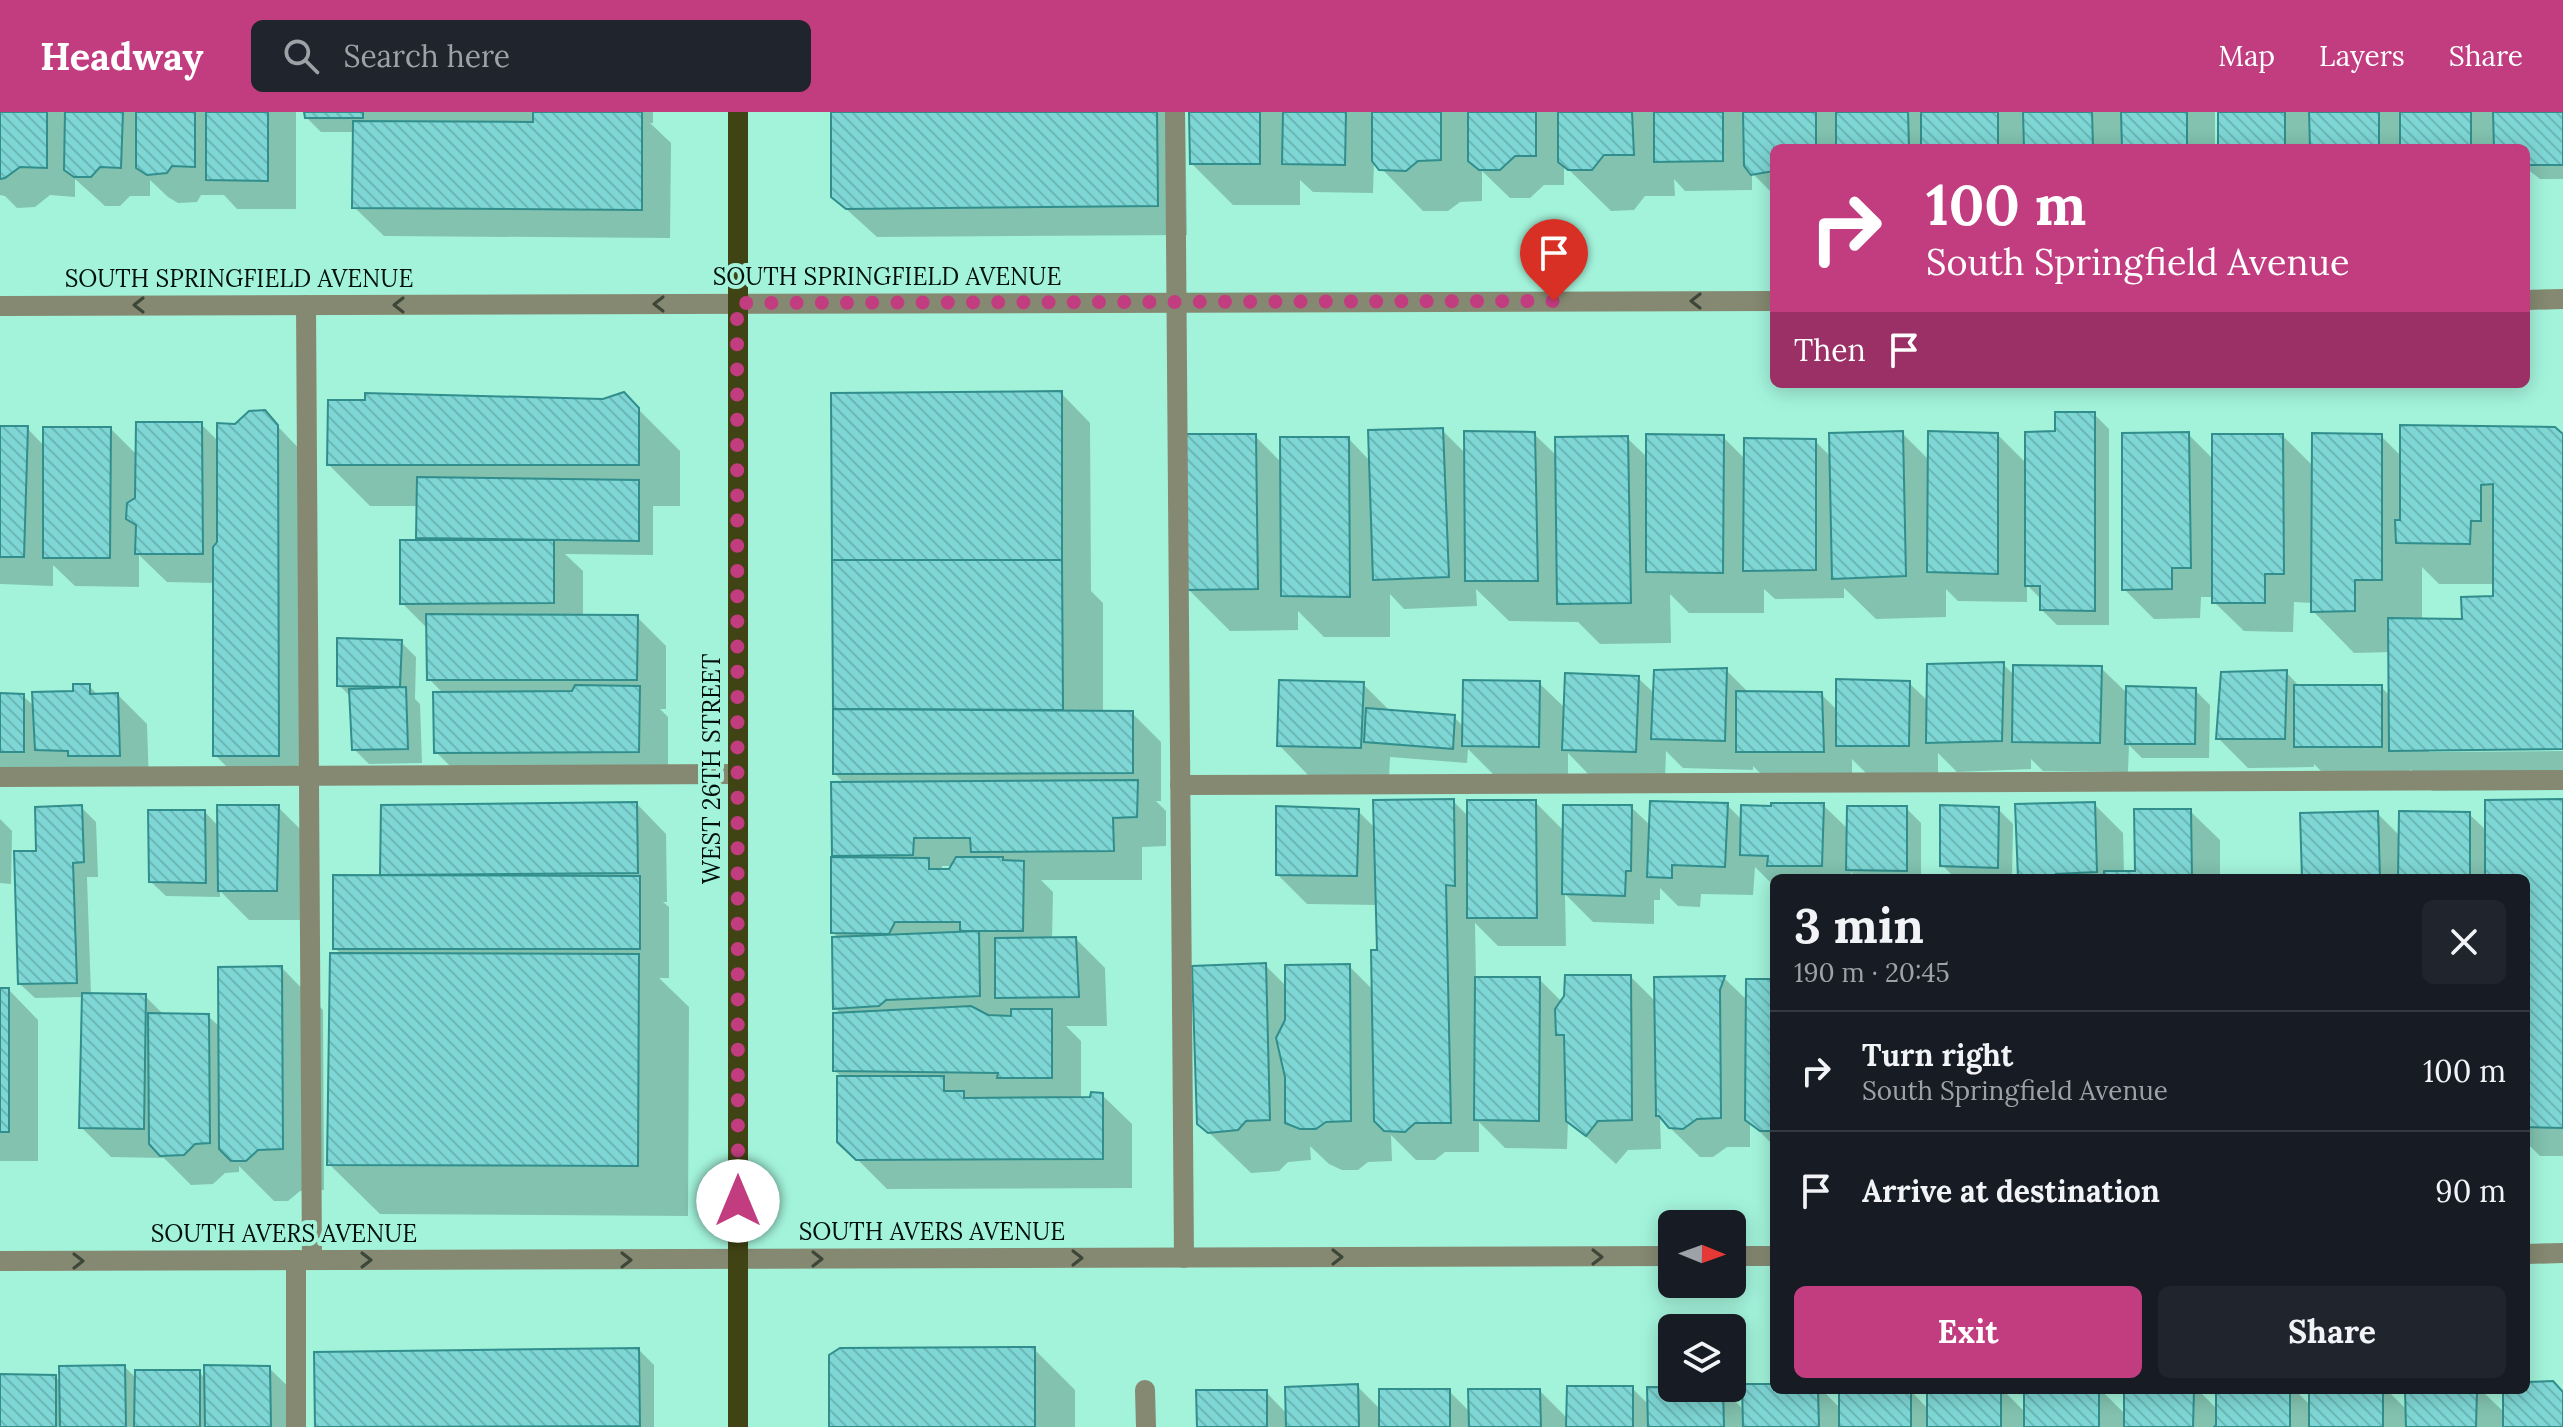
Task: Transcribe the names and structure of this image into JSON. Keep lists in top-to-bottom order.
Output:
{
  "streets": {
    "main road": ["WEST 26TH STREET"],
    "street": ["SOUTH SPRINGFIELD AVENUE", "SOUTH AVERS AVENUE"]
  },
  "crossings": [
    ["SOUTH SPRINGFIELD AVENUE", "WEST 26TH STREET"],
    ["WEST 26TH STREET", "SOUTH AVERS AVENUE"]
  ],
  "one_way": ["SOUTH SPRINGFIELD AVENUE", "SOUTH AVERS AVENUE"],
  "north": "right",
  "page": {
    "header": "Headway",
    "search": "Search here",
    "nav": ["Map", "Layers", "Share"],
    "turn": ["100 m", "South Springfield Avenue"],
    "then": "Then",
    "heading": ["3 min", "190 m · 20:45"],
    "list": [
      {
        "name": "Turn right",
        "note": "South Springfield Avenue",
        "value": "100 m"
      },
      {
        "name": "Arrive at destination",
        "value": "90 m"
      }
    ],
    "buttons": ["Exit", "Share"]
  }
}
